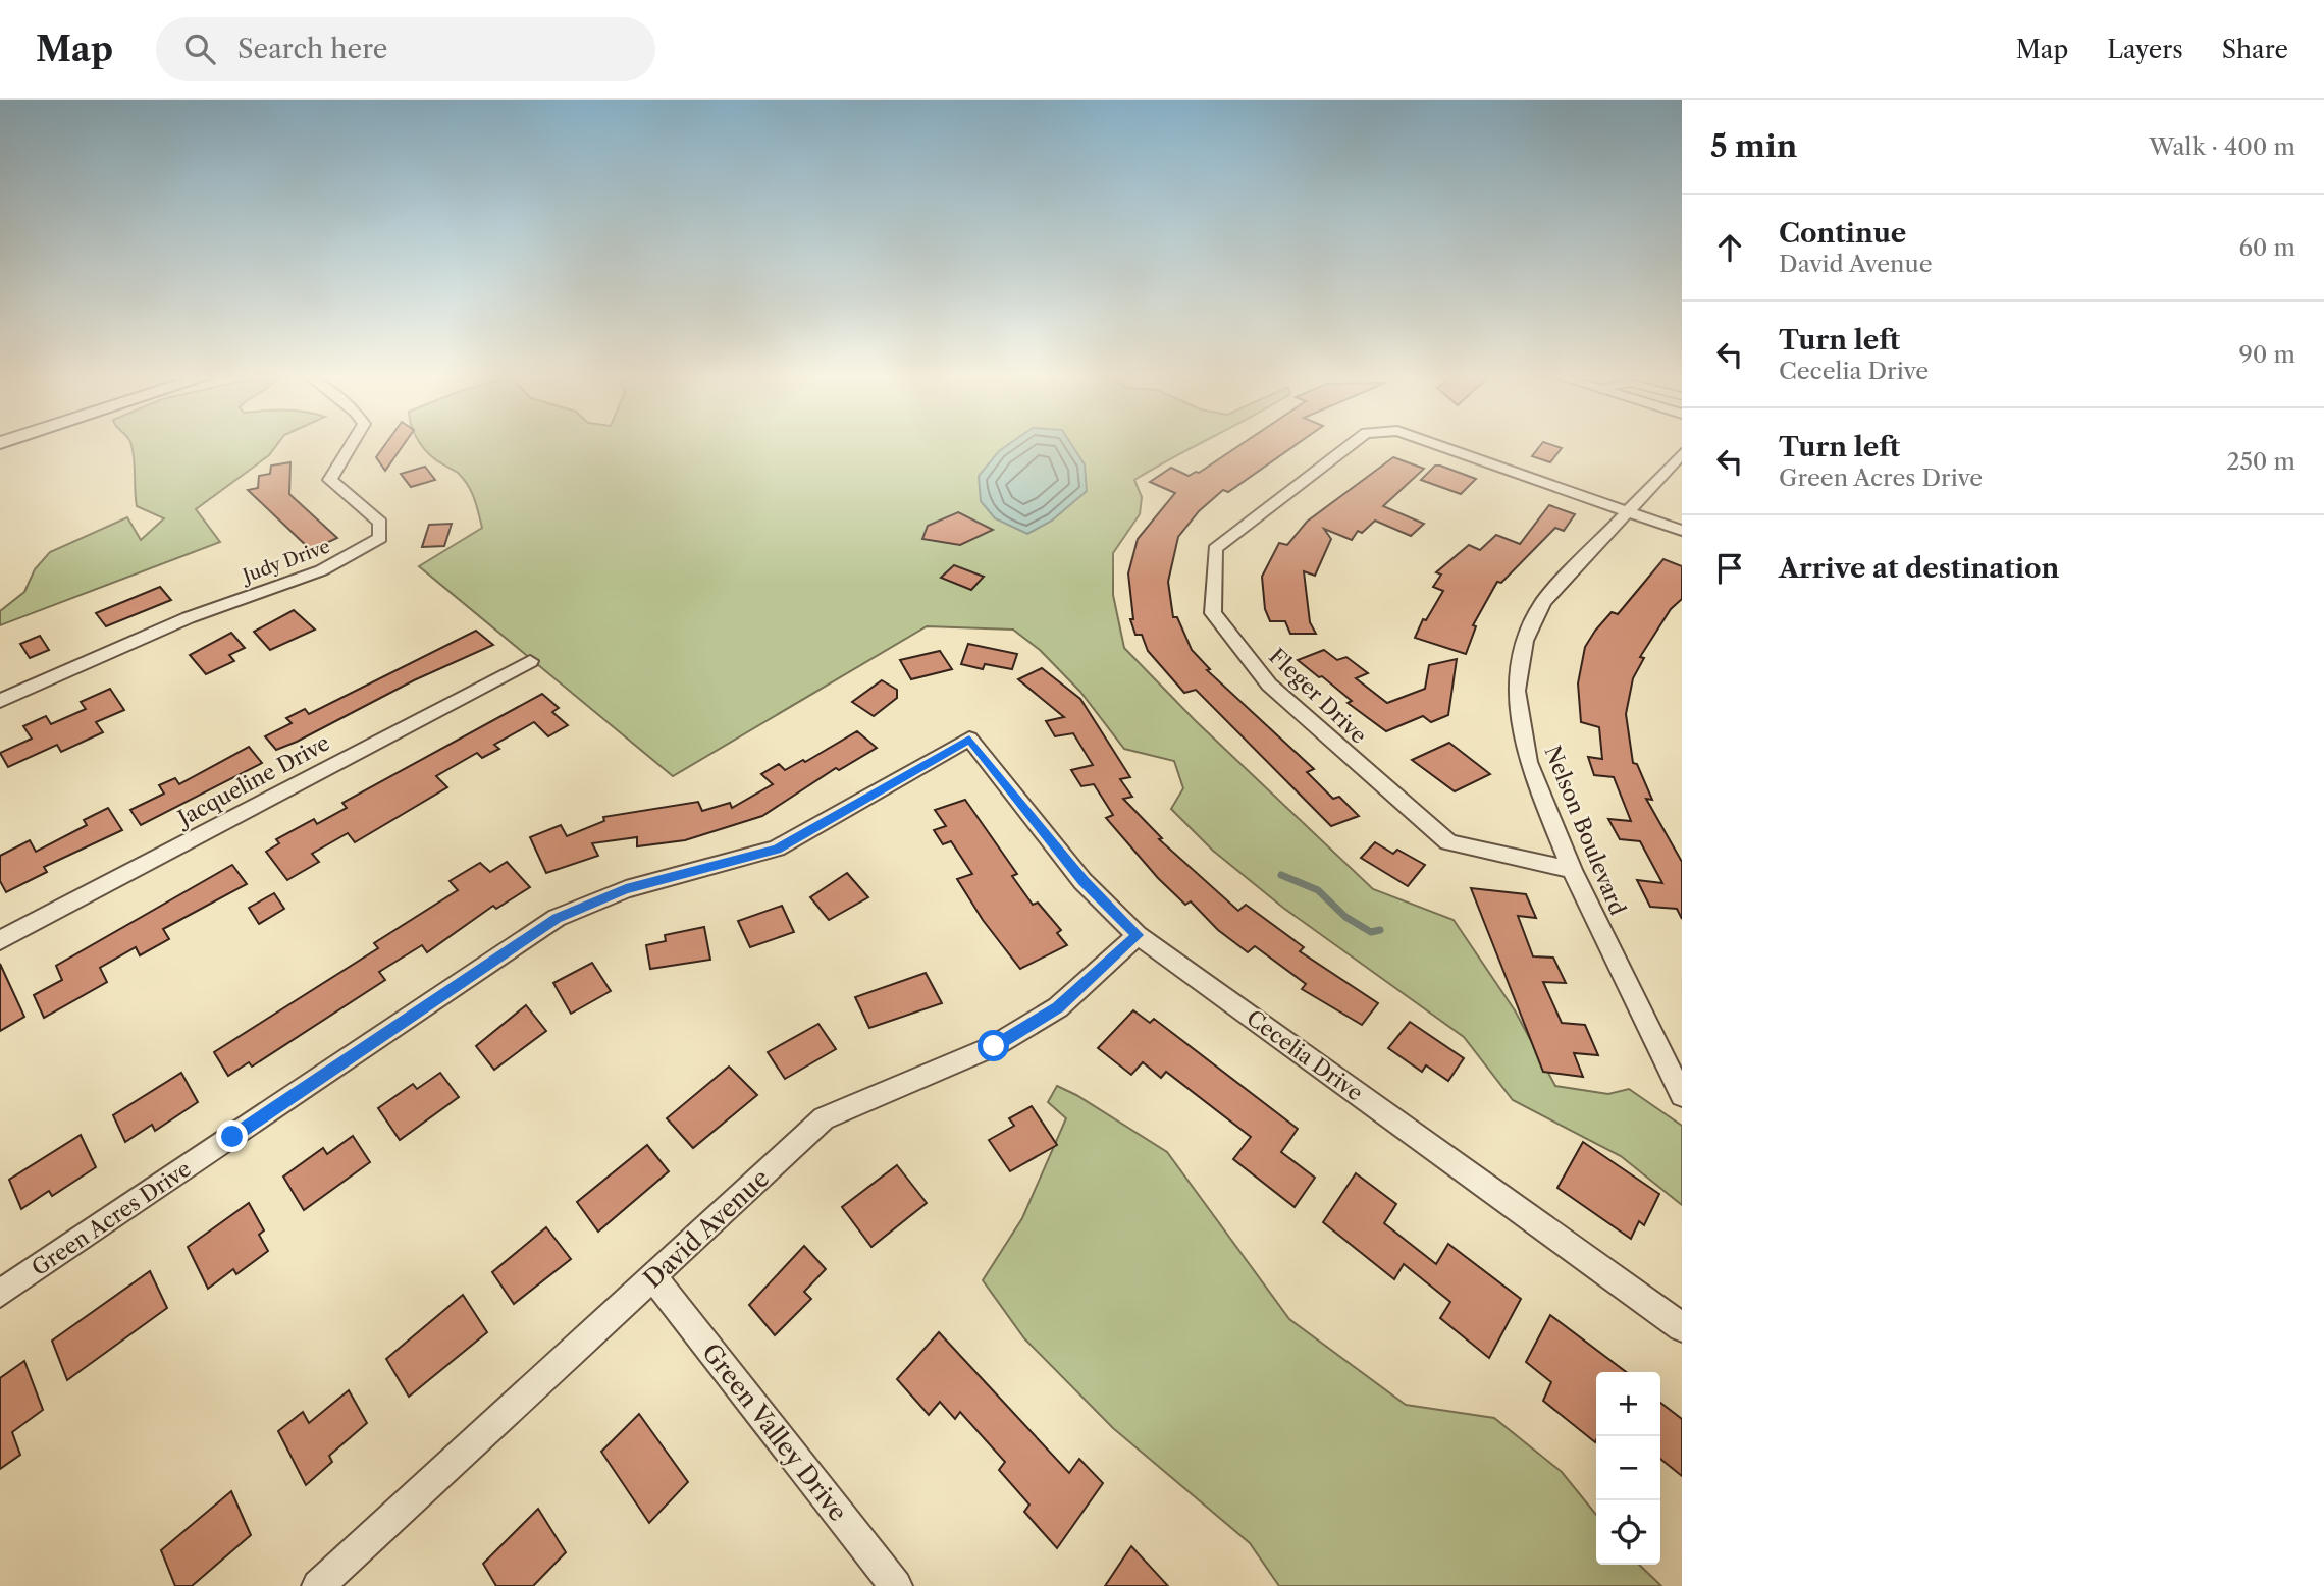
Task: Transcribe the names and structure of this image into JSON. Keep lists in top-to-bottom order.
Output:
{
  "streets": {
    "street": [
      "Judy Drive",
      "Fleger Drive",
      "Jacqueline Drive",
      "Nelson Boulevard",
      "Cecelia Drive",
      "Green Acres Drive",
      "David Avenue",
      "Green Valley Drive"
    ]
  },
  "crossings": [
    ["Fleger Drive", "Nelson Boulevard"],
    ["Cecelia Drive", "Green Acres Drive"],
    ["Cecelia Drive", "David Avenue"],
    ["David Avenue", "Green Valley Drive"]
  ],
  "page": {
    "header": "Map",
    "search": "Search here",
    "nav": ["Map", "Layers", "Share"],
    "heading": ["5 min", "Walk · 400 m"],
    "list": [
      ["Continue", "David Avenue", "60 m"],
      ["Turn left", "Cecelia Drive", "90 m"],
      ["Turn left", "Green Acres Drive", "250 m"],
      "Arrive at destination"
    ],
    "map_buttons": ["+", "−"]
  }
}
